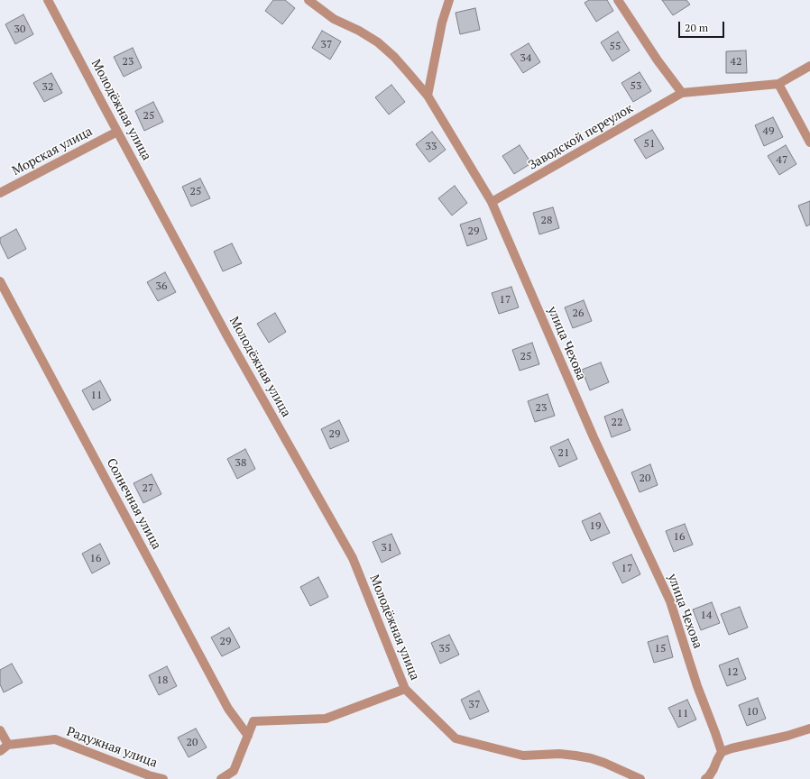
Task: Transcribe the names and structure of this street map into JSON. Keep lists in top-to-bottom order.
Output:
{
  "streets": {
    "street": [
      "Молодёжная улица",
      "Заводской переулок",
      "Морская улица",
      "улица Чехова",
      "Солнечная улица",
      "Радужная улица"
    ]
  },
  "crossings": [
    ["Молодёжная улица", "Морская улица"],
    ["Заводской переулок", "улица Чехова"]
  ],
  "house_numbers": [
    "30",
    "37",
    "55",
    "34",
    "23",
    "42",
    "53",
    "32",
    "25",
    "49",
    "51",
    "33",
    "47",
    "25",
    "28",
    "29",
    "36",
    "17",
    "26",
    "25",
    "11",
    "23",
    "22",
    "29",
    "21",
    "38",
    "20",
    "27",
    "19",
    "16",
    "31",
    "16",
    "17",
    "14",
    "29",
    "35",
    "15",
    "12",
    "18",
    "37",
    "10",
    "11",
    "20"
  ],
  "scale_bar": "20 m"
}
